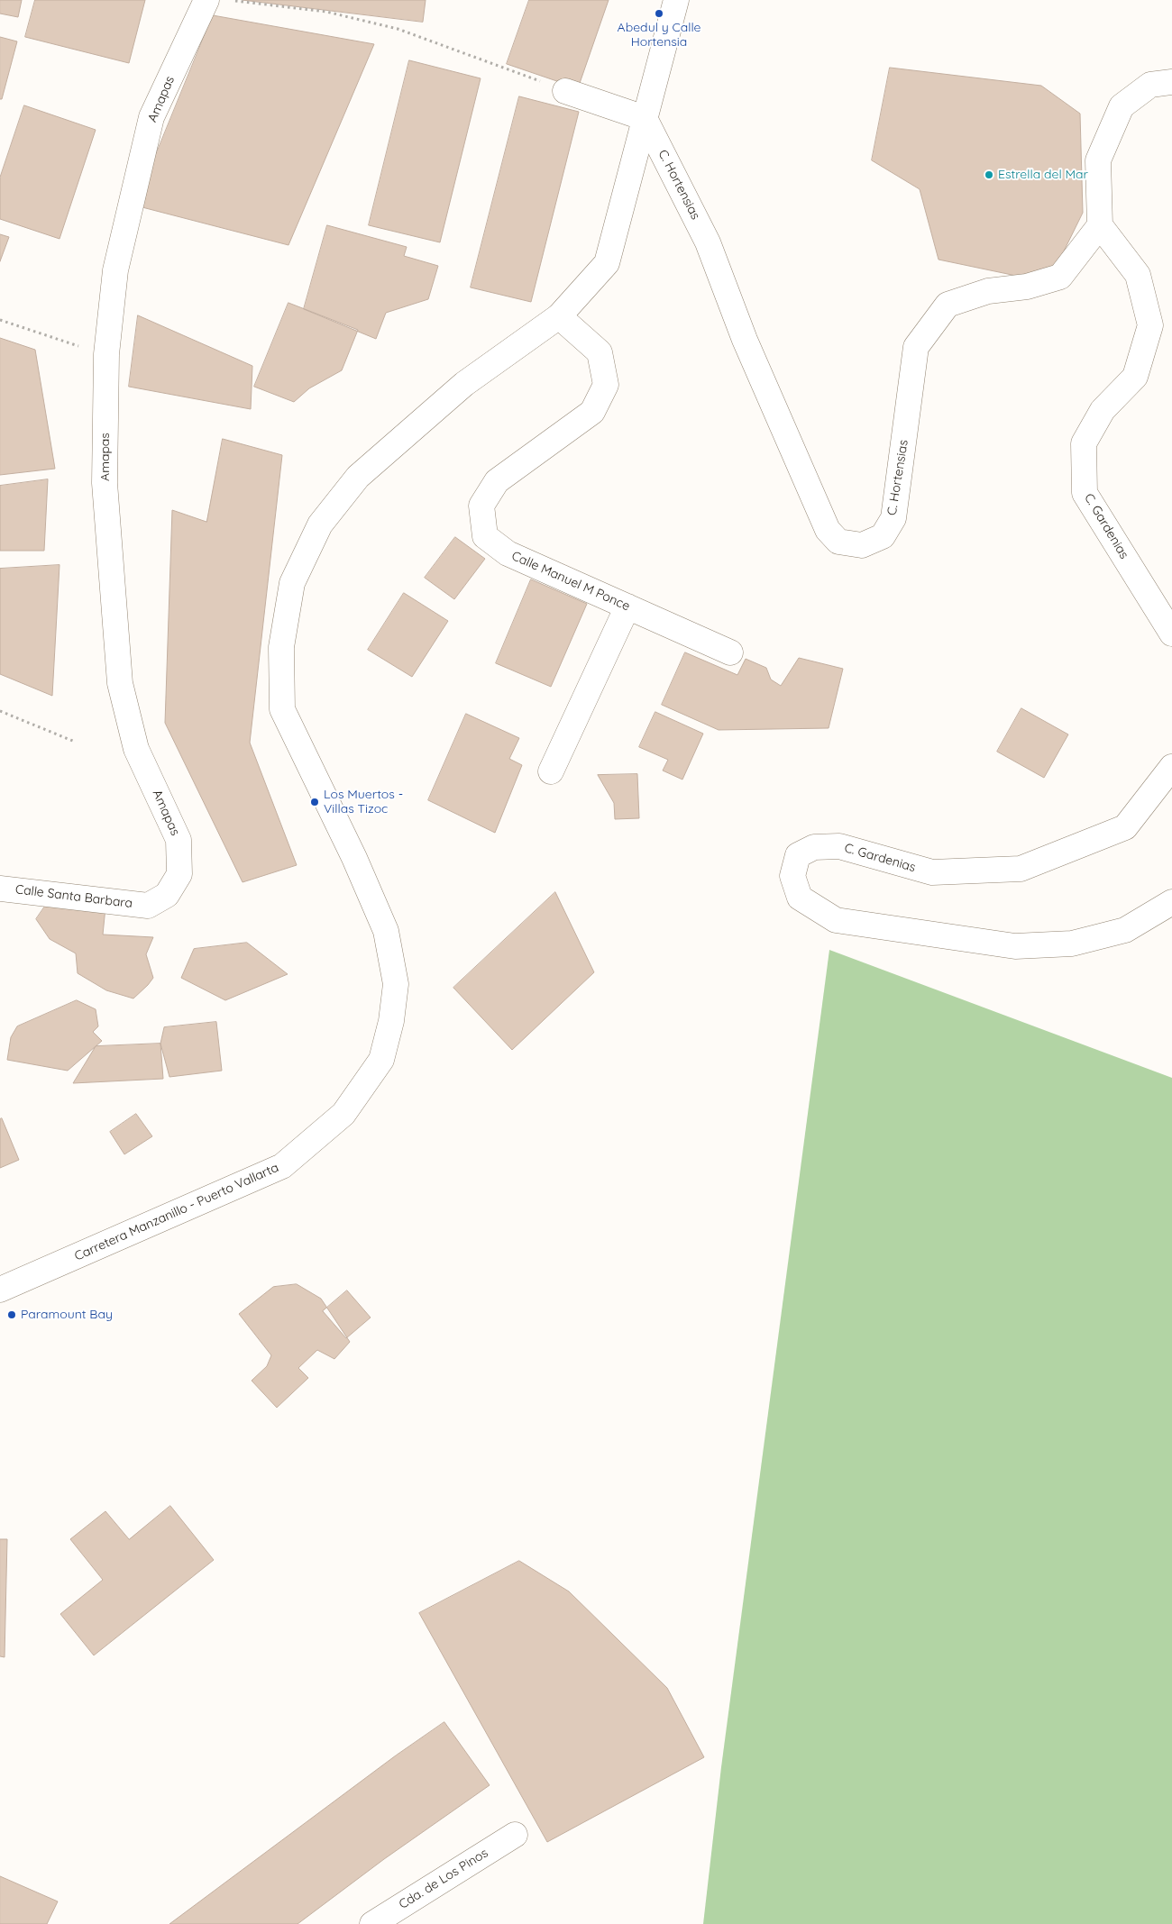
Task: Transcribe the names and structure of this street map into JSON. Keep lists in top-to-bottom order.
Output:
{
  "streets": {
    "main road": [
      "Amapas",
      "C. Hortensias",
      "C. Gardenias",
      "Calle Manuel M Ponce",
      "Calle Santa Barbara",
      "Carretera Manzanillo - Puerto Vallarta",
      "Cda. de Los Pinos"
    ]
  },
  "crossings": [
    ["Amapas", "Calle Santa Barbara"],
    ["C. Hortensias", "C. Gardenias"],
    ["C. Hortensias", "Carretera Manzanillo - Puerto Vallarta"],
    ["Calle Manuel M Ponce", "Carretera Manzanillo - Puerto Vallarta"]
  ],
  "places": [
    "Abedul y Calle Hortensia",
    "Estrella del Mar",
    "Los Muertos - Villas Tizoc",
    "Paramount Bay"
  ]
}
